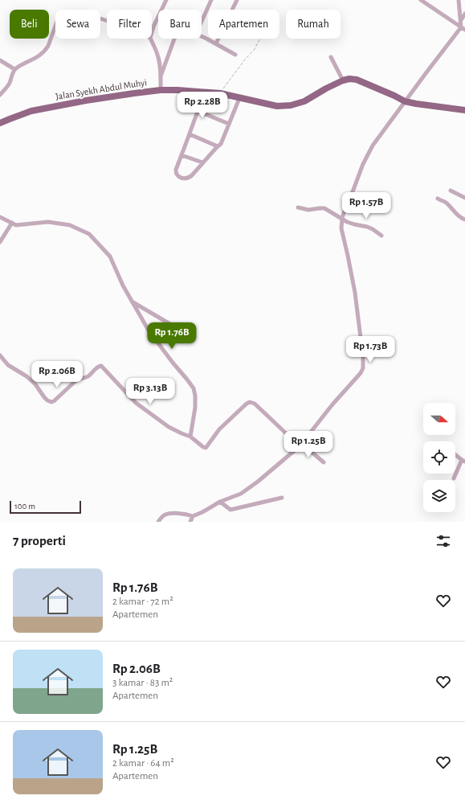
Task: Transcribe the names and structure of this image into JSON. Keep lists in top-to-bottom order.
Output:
{
  "streets": {
    "main road": ["Jalan Syekh Abdul Muhyi"]
  },
  "scale_bar": "100 m",
  "north": "right",
  "page": {
    "chip": [
      "Beli",
      "Sewa",
      "Filter",
      "Baru",
      "Apartemen",
      "Rumah"
    ],
    "price": [
      "Rp 2.28B",
      "Rp 1.57B",
      "Rp 1.76B",
      "Rp 1.73B",
      "Rp 2.06B",
      "Rp 3.13B",
      "Rp 1.25B"
    ],
    "scale": "100 m",
    "heading": "7 properti",
    "list": [
      {
        "name": "Rp 1.76B",
        "note": "2 kamar · 72 m² · Apartemen"
      },
      {
        "name": "Rp 2.06B",
        "note": "3 kamar · 83 m² · Apartemen"
      },
      {
        "name": "Rp 1.25B",
        "note": "2 kamar · 64 m² · Apartemen"
      }
    ]
  }
}
